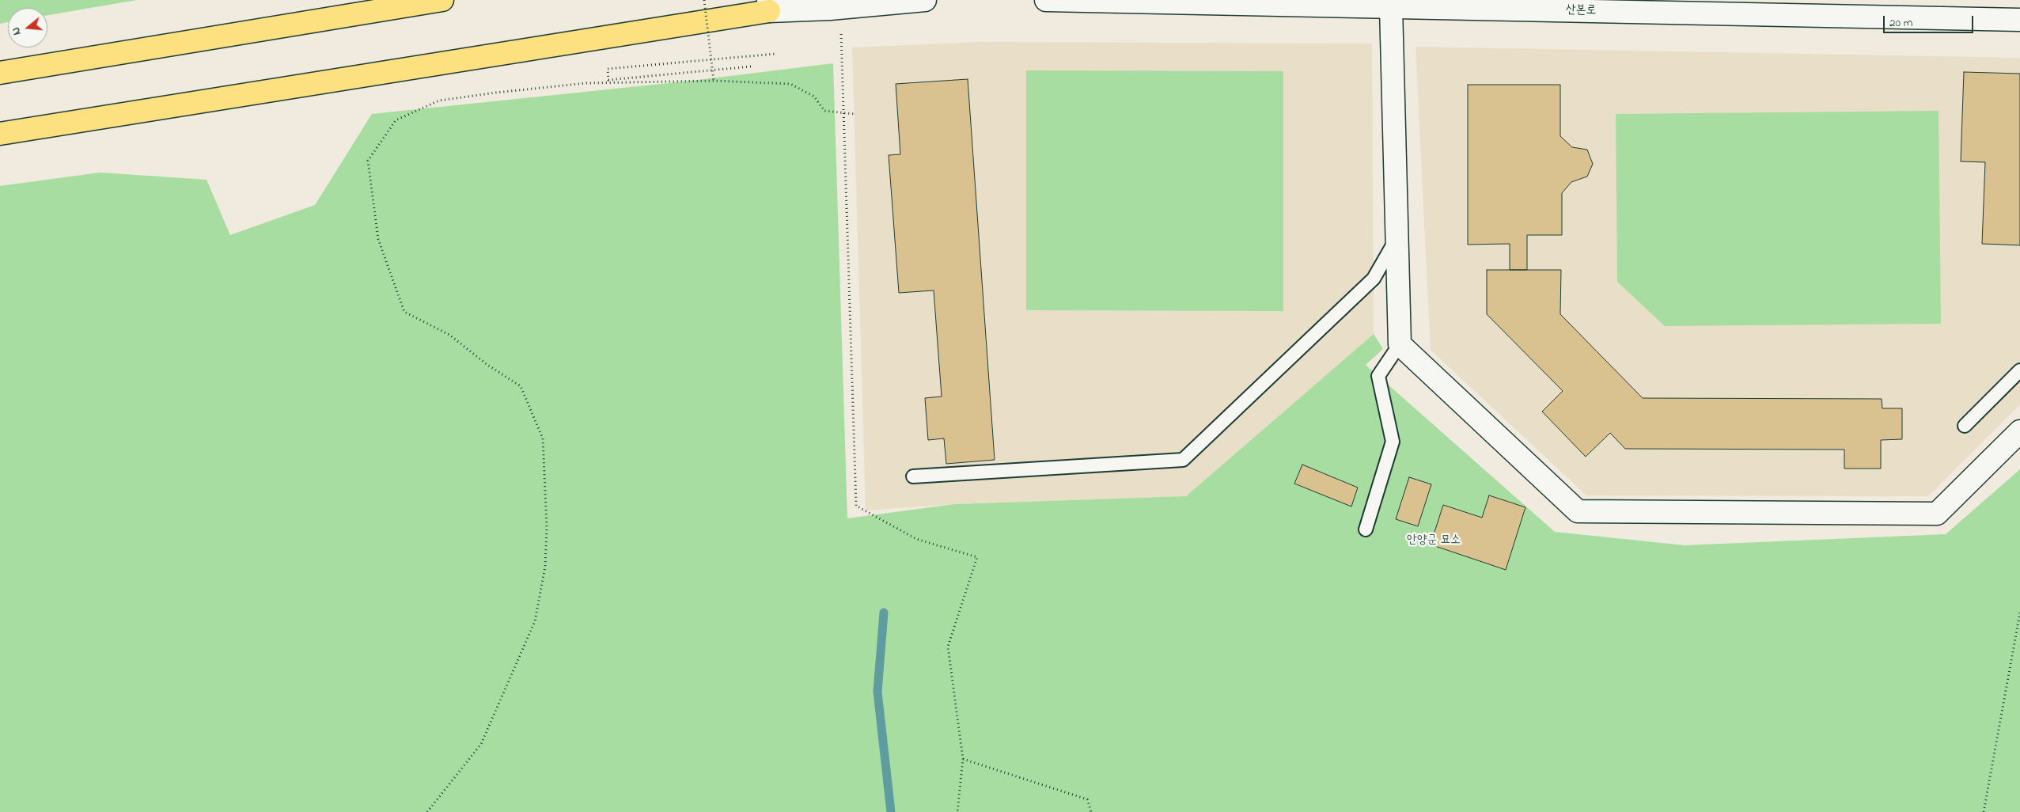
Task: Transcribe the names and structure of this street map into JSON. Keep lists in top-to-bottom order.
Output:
{
  "streets": {
    "street": ["산본로"]
  },
  "parks": ["안양군 묘소"],
  "scale_bar": "20 m",
  "north": "left"
}
